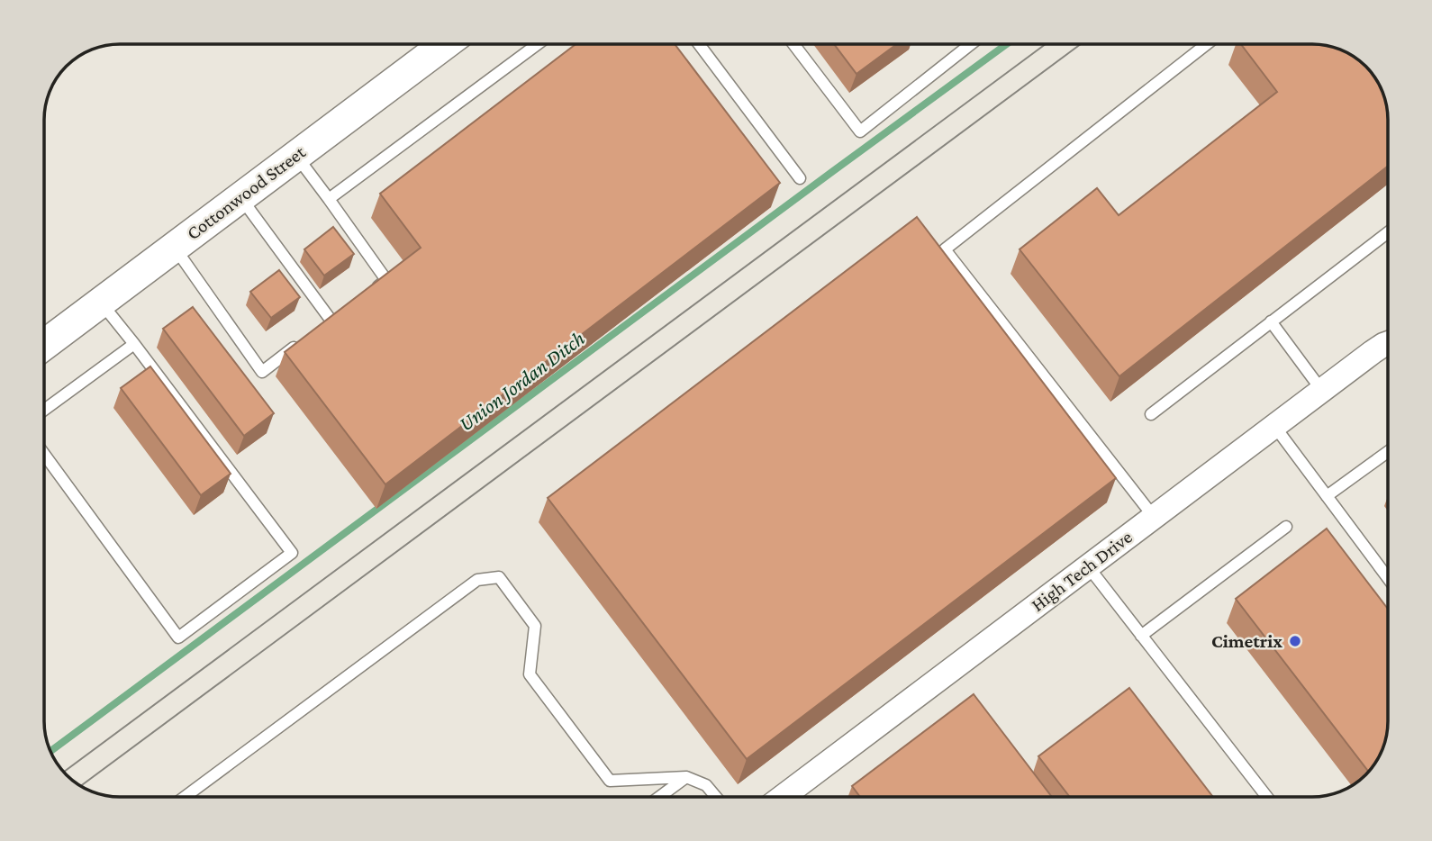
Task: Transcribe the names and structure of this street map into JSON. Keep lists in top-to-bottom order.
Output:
{
  "streets": {
    "street": ["Cottonwood Street", "High Tech Drive"]
  },
  "water": ["Union Jordan Ditch"],
  "places": ["Cimetrix"]
}
